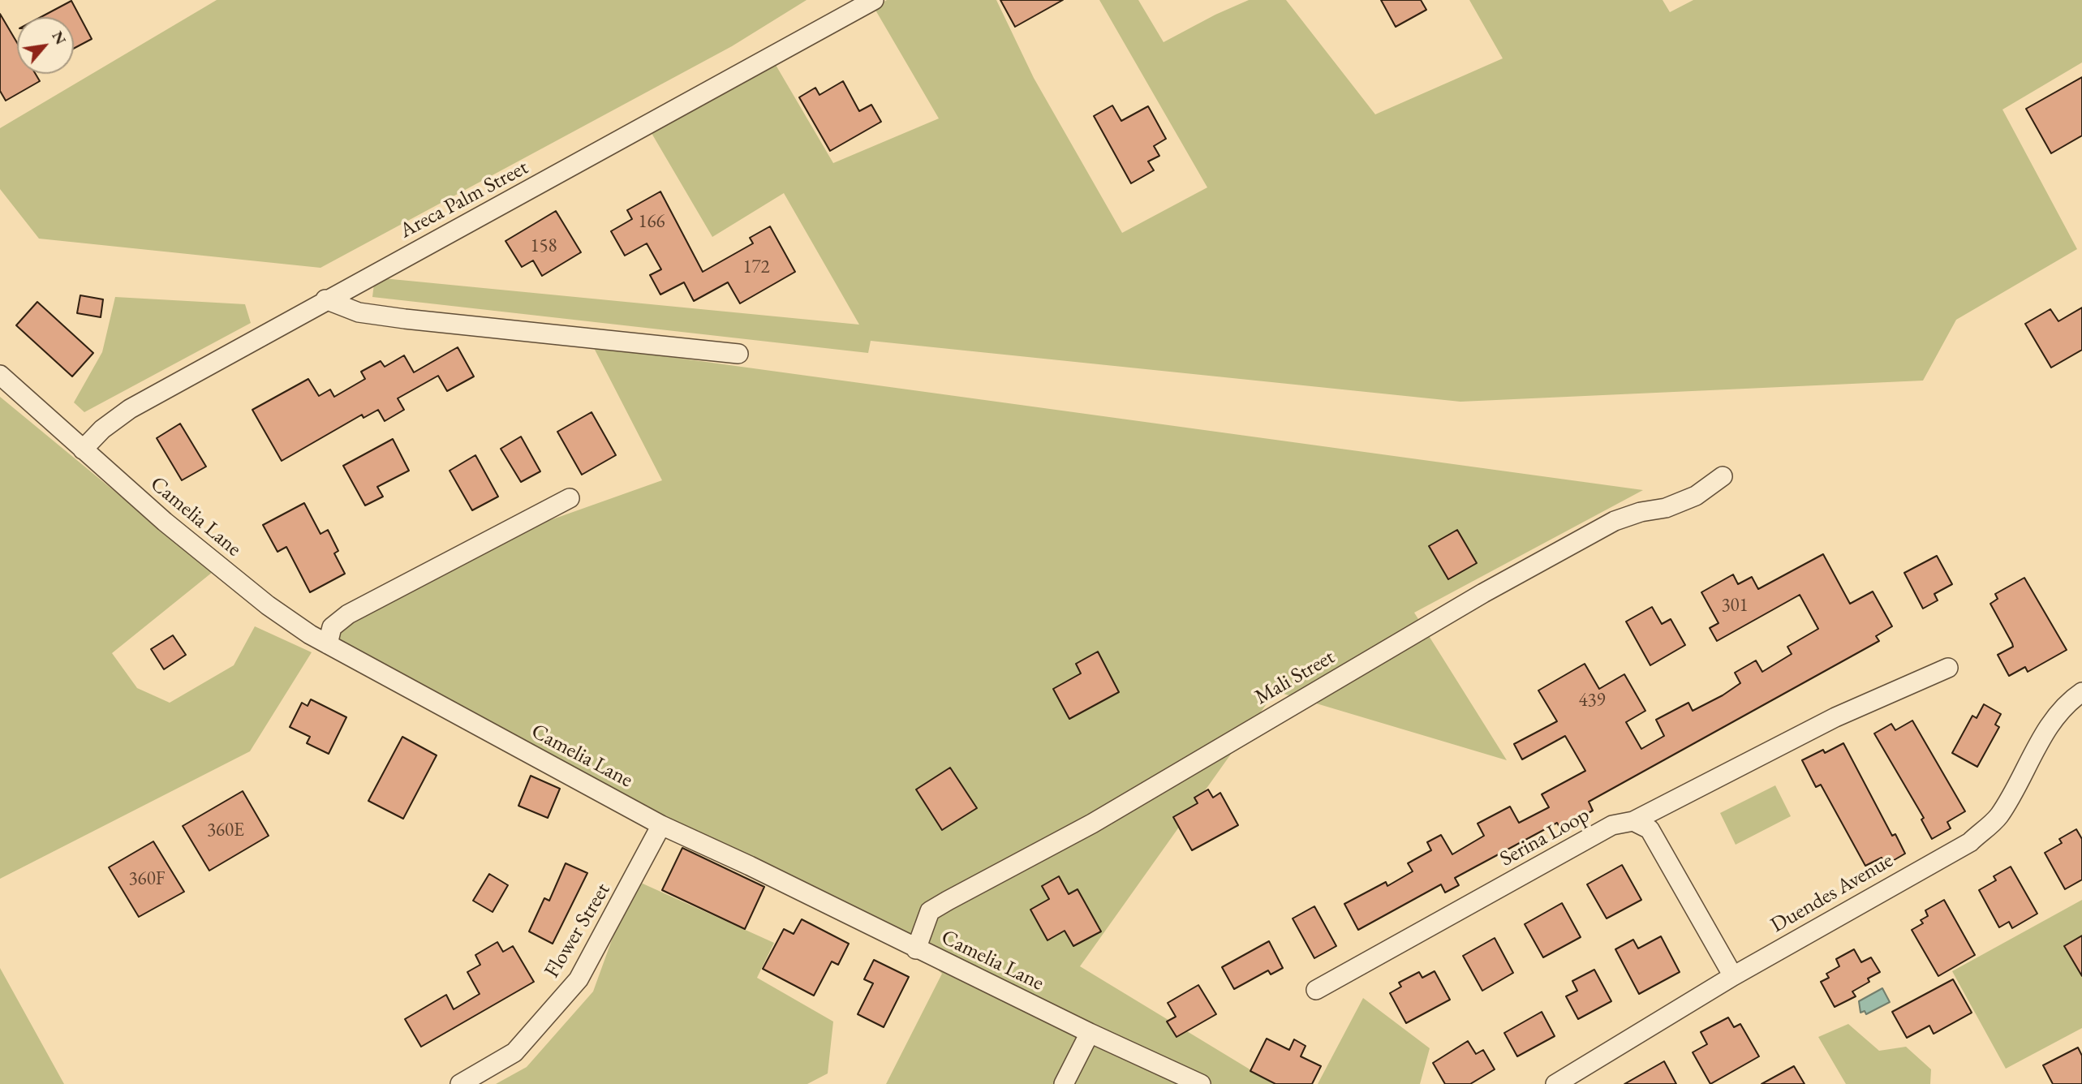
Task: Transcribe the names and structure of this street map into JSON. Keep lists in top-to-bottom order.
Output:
{
  "streets": {
    "street": [
      "Areca Palm Street",
      "Camelia Lane",
      "Mali Street",
      "Serina Loop",
      "Duendes Avenue",
      "Flower Street"
    ]
  },
  "crossings": [
    ["Areca Palm Street", "Camelia Lane"],
    ["Camelia Lane", "Mali Street"],
    ["Camelia Lane", "Flower Street"]
  ],
  "house_numbers": [
    "166",
    "158",
    "172",
    "301",
    "439",
    "360E",
    "360F"
  ],
  "north": "top right"
}
